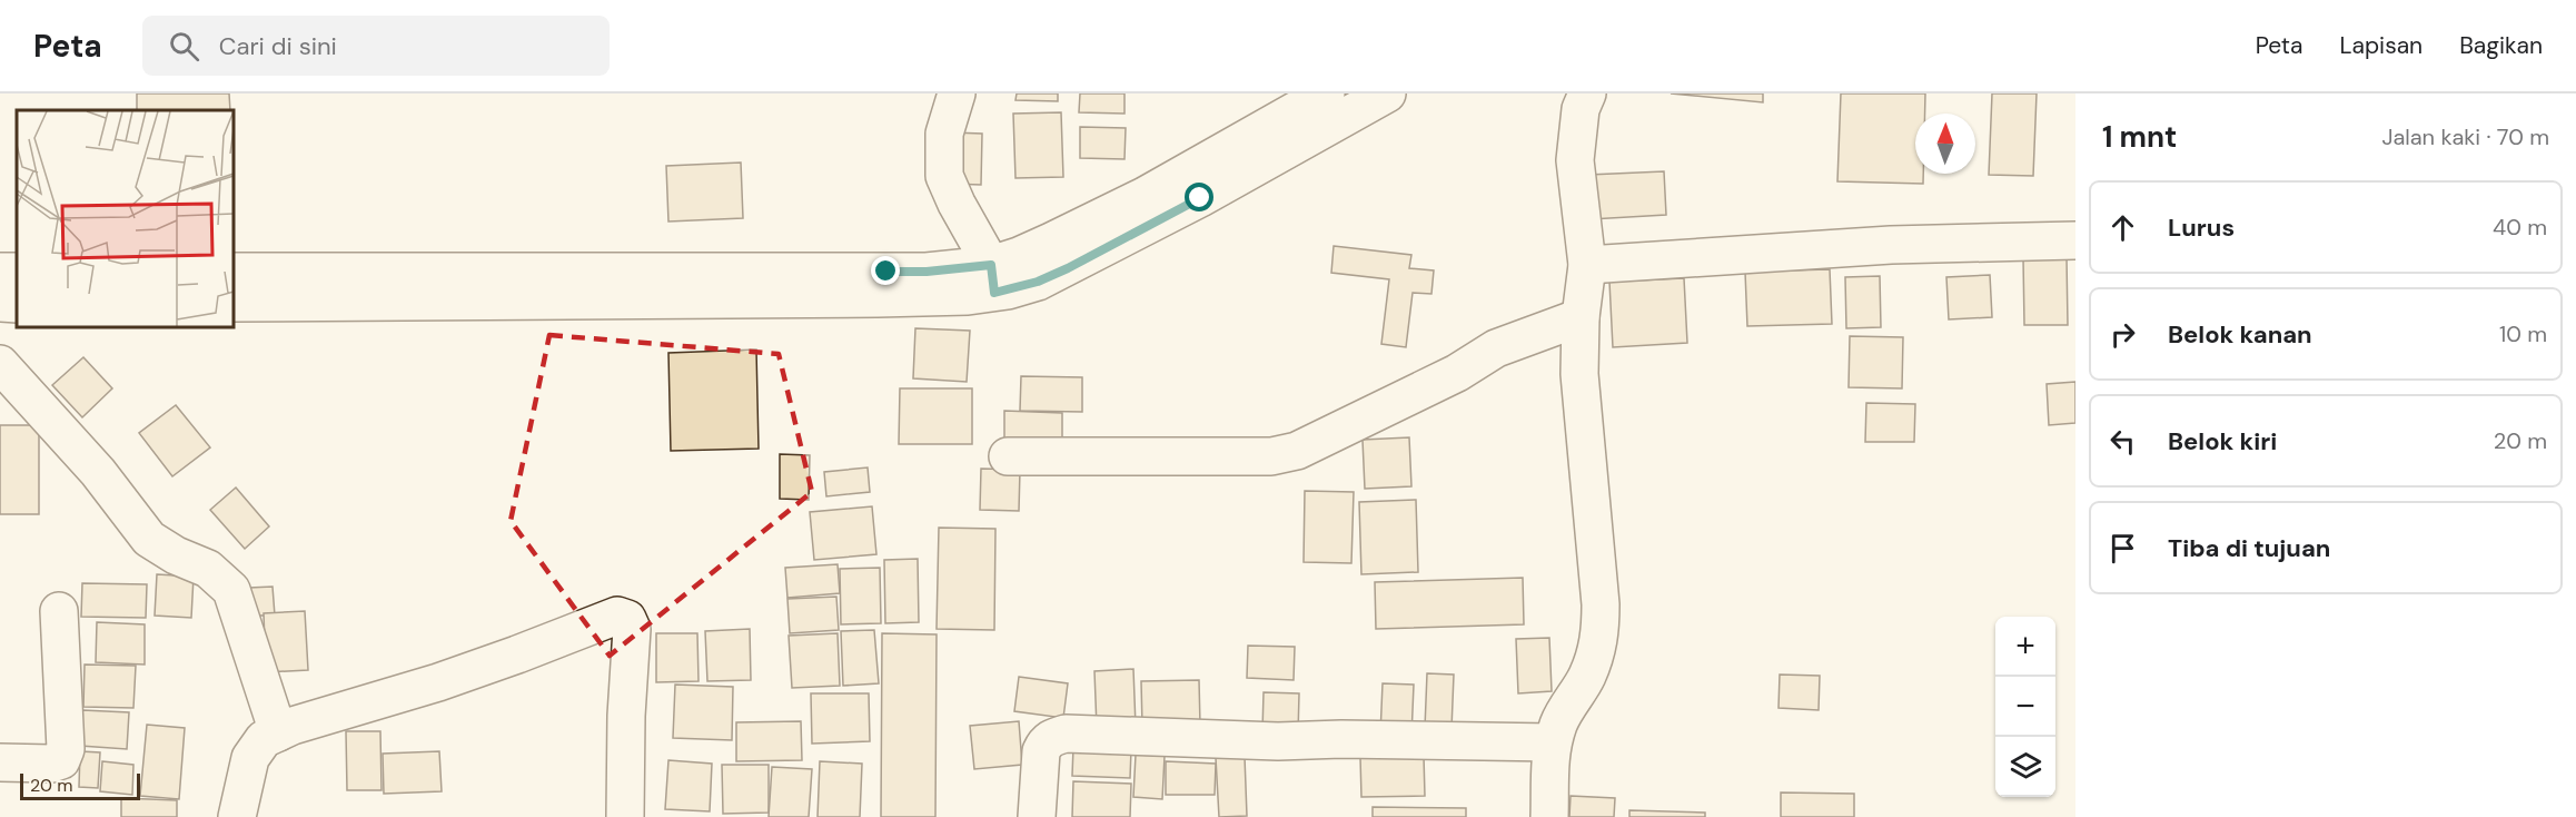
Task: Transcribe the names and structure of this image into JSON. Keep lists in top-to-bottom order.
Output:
{
  "scale_bar": "20 m",
  "north": "top",
  "page": {
    "header": "Peta",
    "search": "Cari di sini",
    "nav": ["Peta", "Lapisan", "Bagikan"],
    "heading": ["1 mnt", "Jalan kaki · 70 m"],
    "list": [
      ["Lurus", "40 m"],
      ["Belok kanan", "10 m"],
      ["Belok kiri", "20 m"],
      "Tiba di tujuan"
    ],
    "map_buttons": ["+", "−"],
    "scale": "20 m"
  }
}
